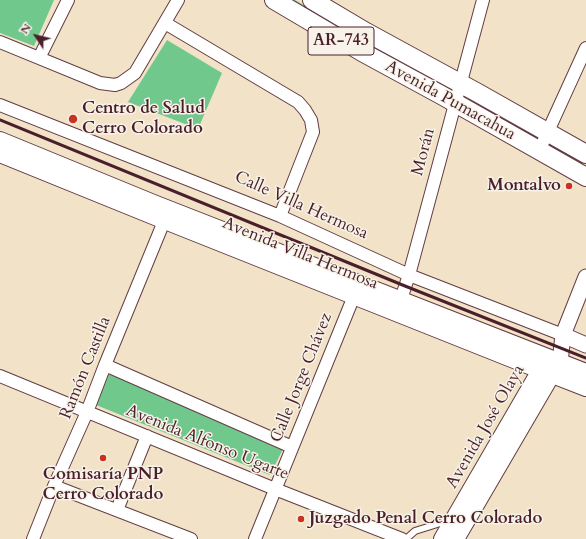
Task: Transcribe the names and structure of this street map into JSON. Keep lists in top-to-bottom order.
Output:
{
  "streets": {
    "main road": [
      "AR-743",
      "Avenida Pumacahua",
      "Avenida Villa Hermosa",
      "Avenida José Olaya"
    ],
    "street": [
      "Morán",
      "Calle Villa Hermosa",
      "Ramón Castilla",
      "Calle Jorge Chávez",
      "Avenida Alfonso Ugarte"
    ]
  },
  "crossings": [
    ["Avenida Pumacahua", "Morán"],
    ["Morán", "Calle Villa Hermosa"],
    ["Morán", "Avenida Villa Hermosa"],
    ["Calle Villa Hermosa", "Avenida José Olaya"],
    ["Avenida Villa Hermosa", "Ramón Castilla"],
    ["Avenida Villa Hermosa", "Calle Jorge Chávez"],
    ["Avenida Villa Hermosa", "Avenida José Olaya"],
    ["Ramón Castilla", "Avenida Alfonso Ugarte"],
    ["Calle Jorge Chávez", "Avenida Alfonso Ugarte"]
  ],
  "places": [
    "Centro de Salud Cerro Colorado",
    "Montalvo",
    "Comisaría PNP Cerro Colorado",
    "Juzgado Penal Cerro Colorado"
  ],
  "north": "top left"
}
